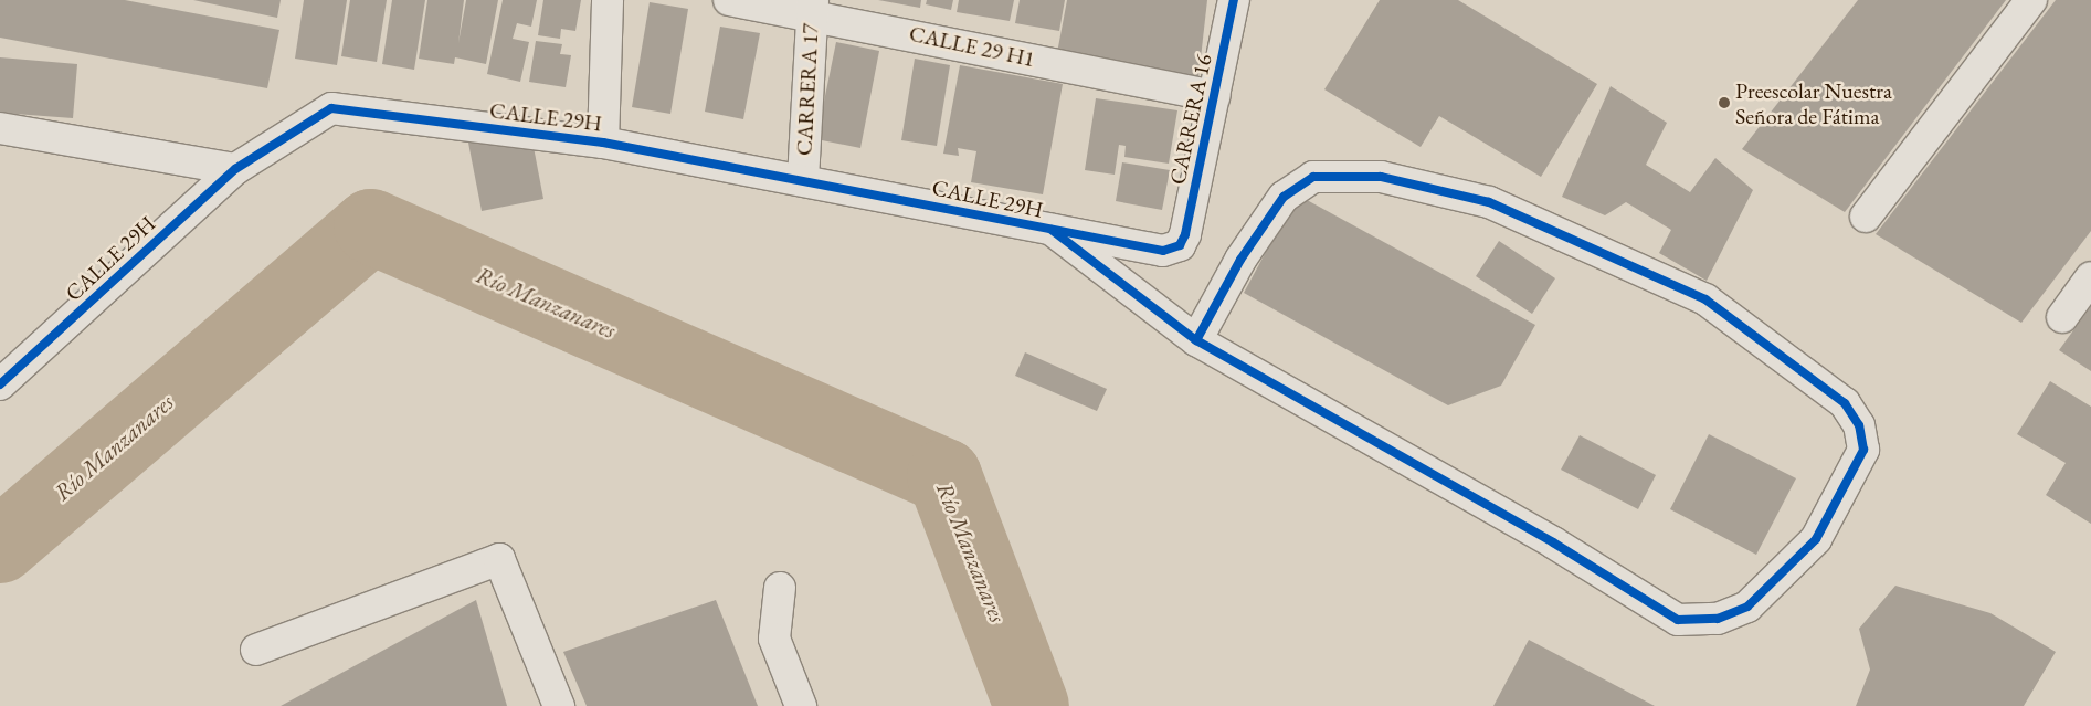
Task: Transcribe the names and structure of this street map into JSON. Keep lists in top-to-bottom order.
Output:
{
  "streets": {
    "street": [
      "CALLE 29 H1",
      "CARRERA 17",
      "CALLE 29H",
      "CARRERA 16"
    ]
  },
  "crossings": [
    ["CALLE 29 H1", "CARRERA 17"],
    ["CALLE 29 H1", "CARRERA 16"],
    ["CARRERA 17", "CALLE 29H"],
    ["CALLE 29H", "CARRERA 16"]
  ],
  "water": ["Río Manzanares"],
  "places": ["Preescolar Nuestra Señora de Fátima"]
}
